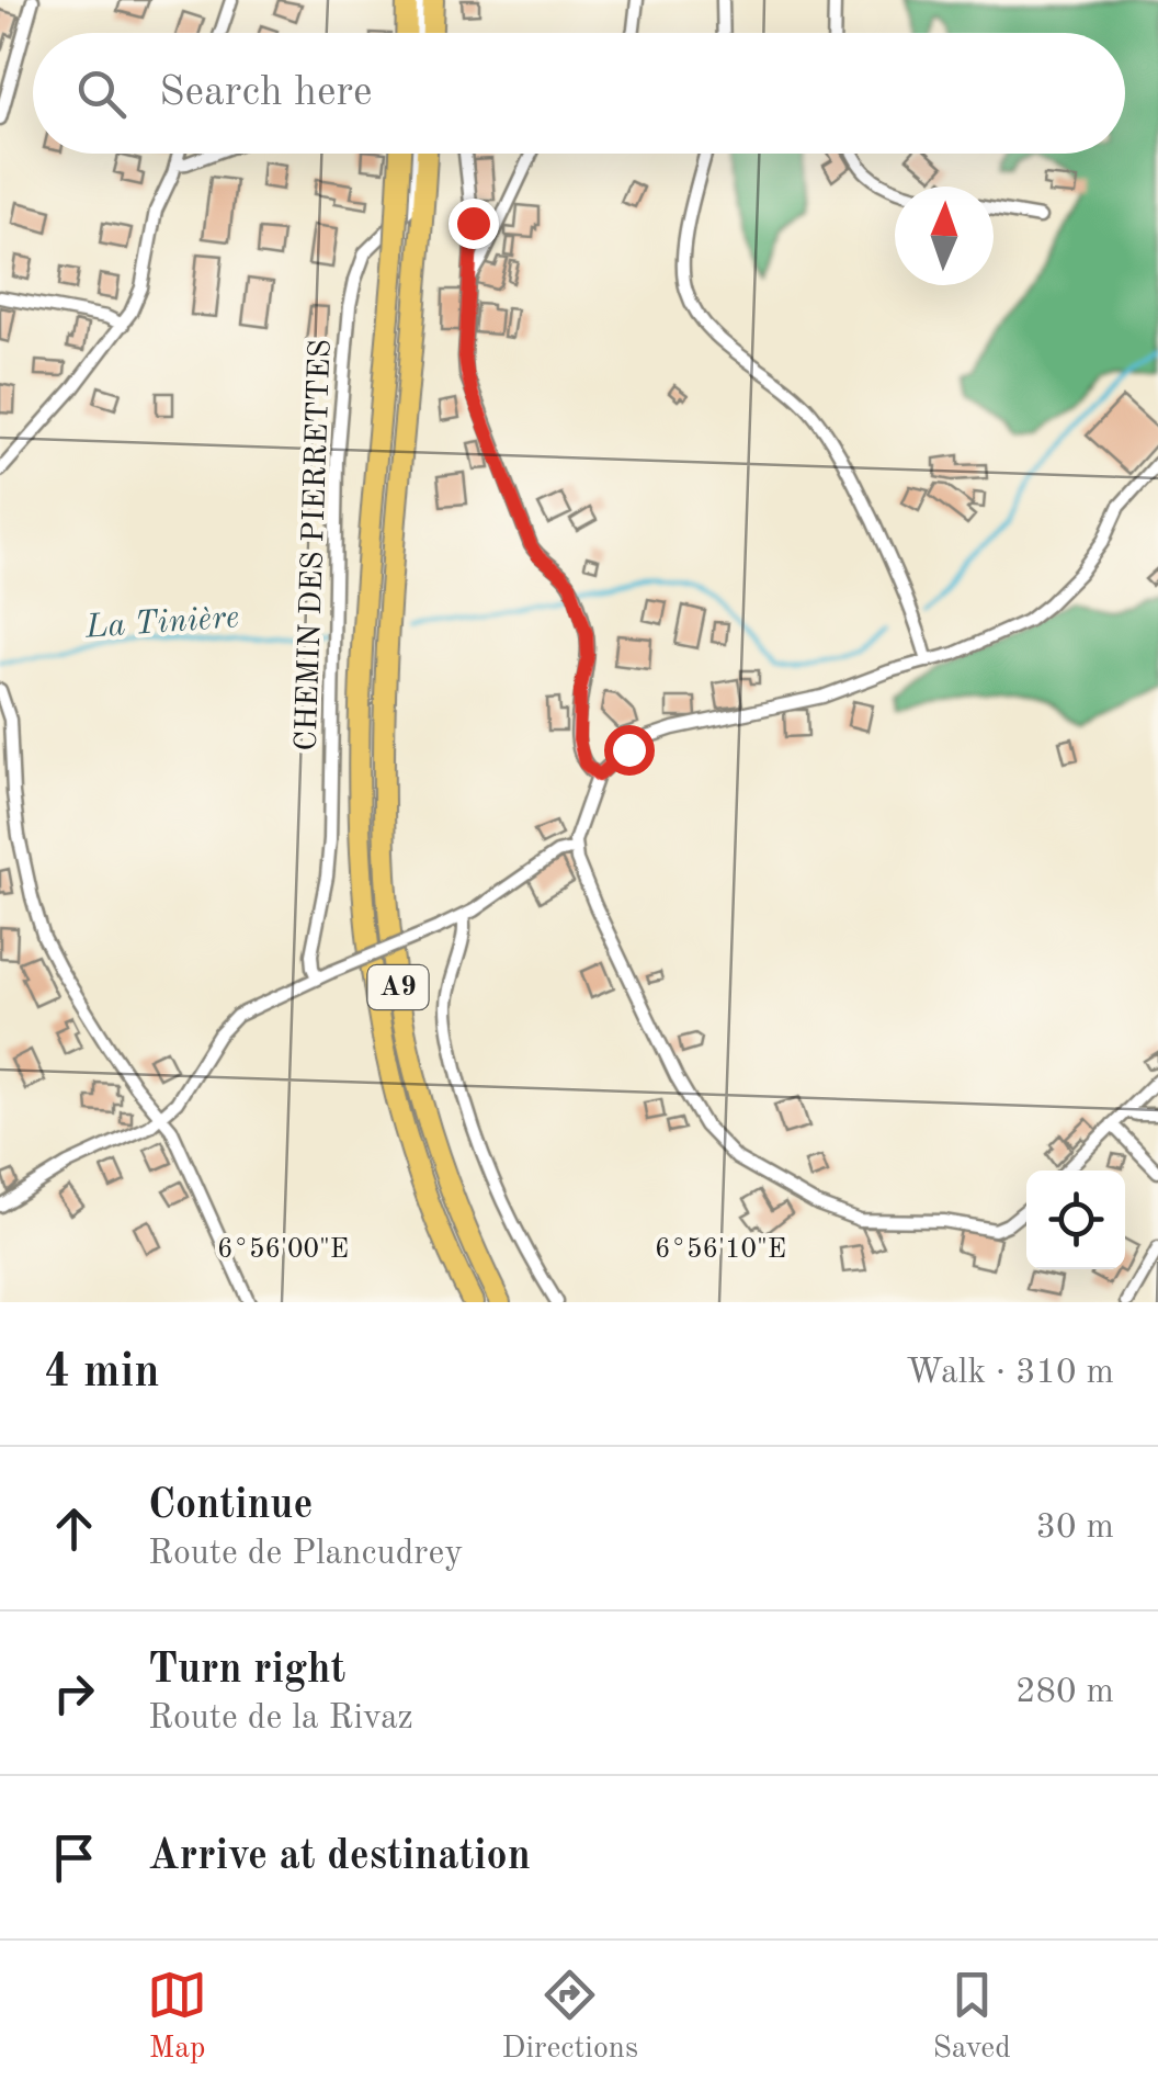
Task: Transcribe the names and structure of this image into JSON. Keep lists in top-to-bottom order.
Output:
{
  "streets": {
    "highway": ["A9"],
    "street": ["CHEMIN DES PIERRETTES"]
  },
  "water": ["La Tinière"],
  "north": "top",
  "page": {
    "search": "Search here",
    "heading": ["4 min", "Walk · 310 m"],
    "list": [
      ["Continue", "Route de Plancudrey", "30 m"],
      ["Turn right", "Route de la Rivaz", "280 m"],
      "Arrive at destination"
    ],
    "nav": ["Map", "Directions", "Saved"]
  },
  "coordinates": ["6°56'00\"E", "6°56'10\"E"]
}
